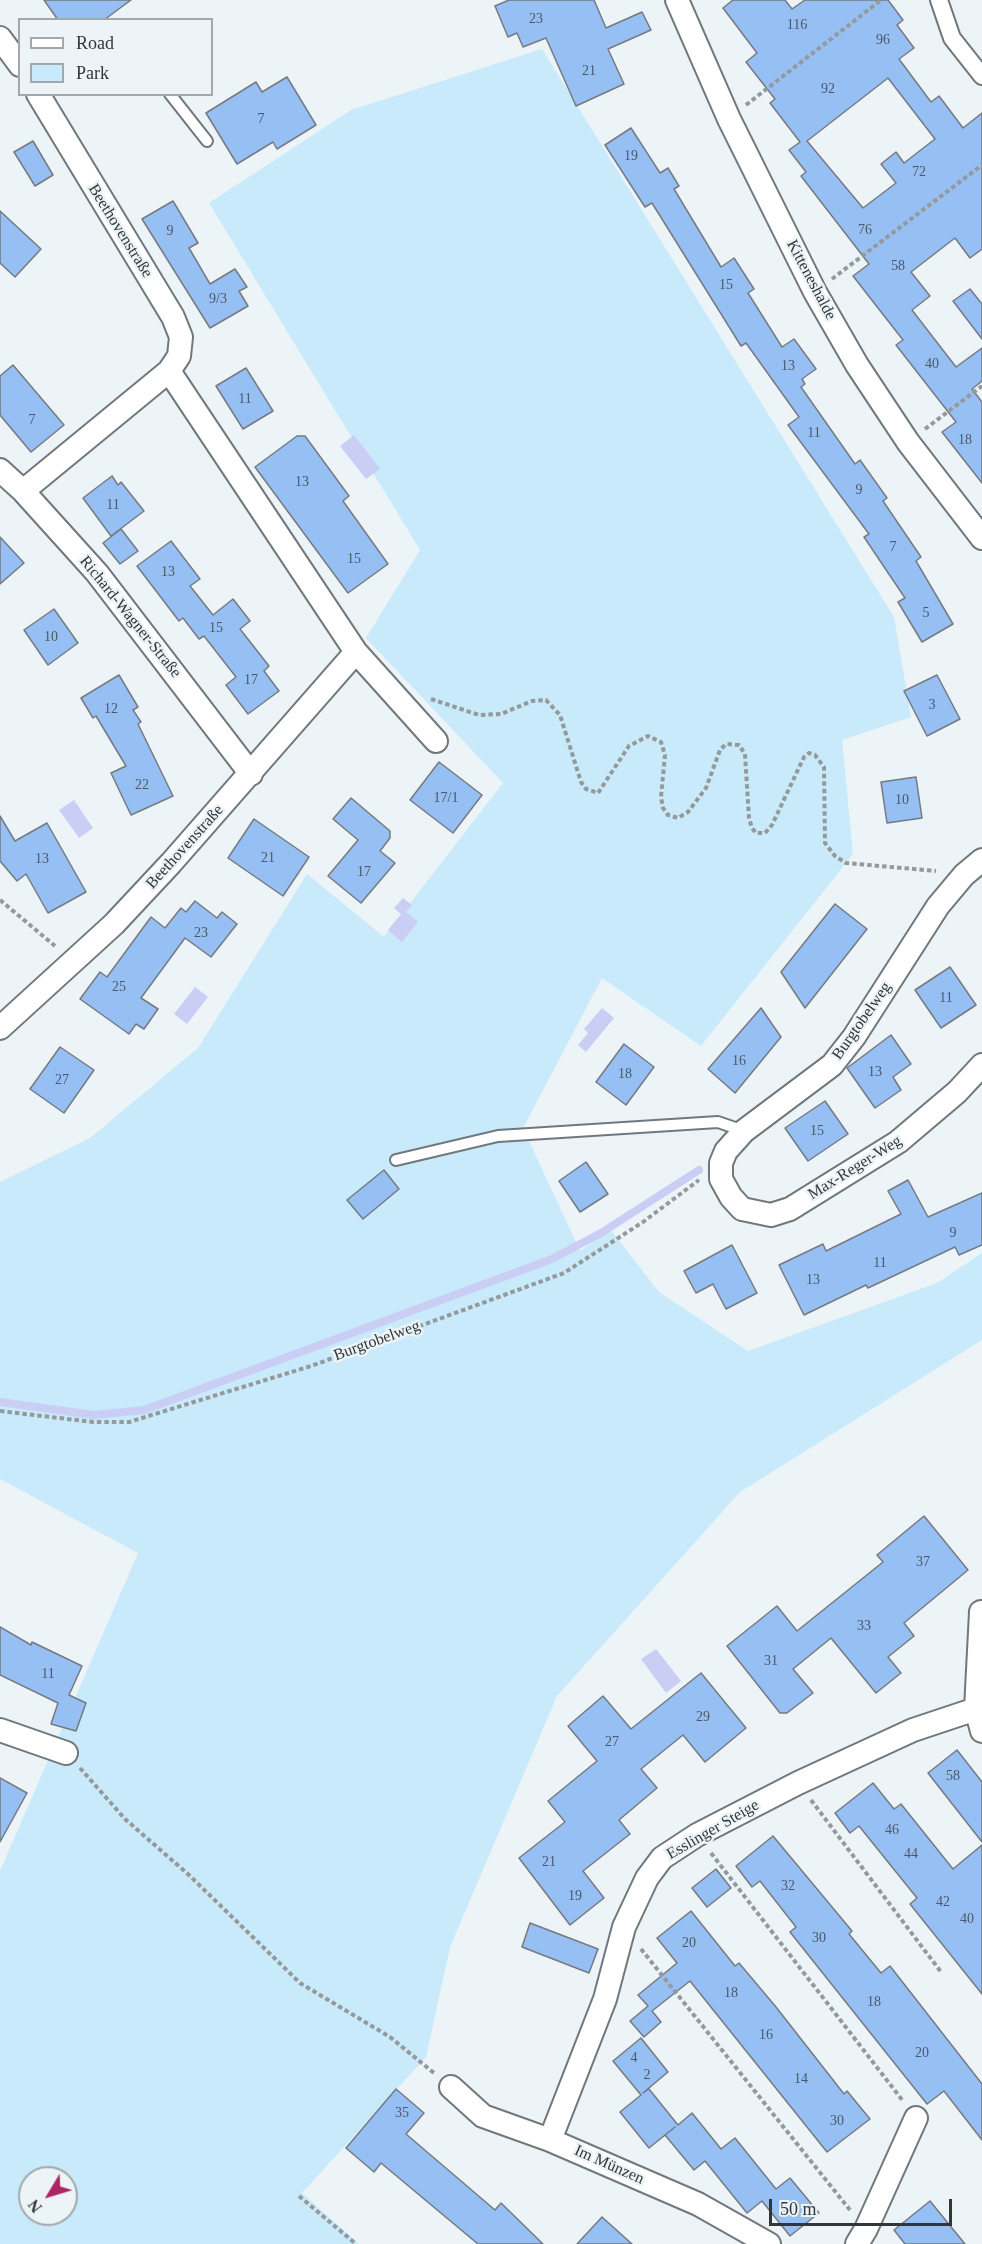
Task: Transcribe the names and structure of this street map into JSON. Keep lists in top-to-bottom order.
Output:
{
  "streets": {
    "street": [
      "Beethovenstraße",
      "Kitteneshalde",
      "Richard-Wagner-Straße",
      "Burgtobelweg",
      "Max-Reger-Weg",
      "Esslinger Steige",
      "Im Münzen"
    ]
  },
  "crossings": [
    ["Beethovenstraße", "Richard-Wagner-Straße"],
    ["Burgtobelweg", "Max-Reger-Weg"],
    ["Esslinger Steige", "Im Münzen"]
  ],
  "house_numbers": [
    "23",
    "116",
    "96",
    "21",
    "92",
    "7",
    "19",
    "72",
    "76",
    "9",
    "58",
    "15",
    "9/3",
    "40",
    "13",
    "11",
    "7",
    "11",
    "18",
    "13",
    "9",
    "11",
    "7",
    "15",
    "13",
    "5",
    "15",
    "10",
    "17",
    "3",
    "12",
    "22",
    "17/1",
    "10",
    "21",
    "13",
    "17",
    "23",
    "25",
    "11",
    "16",
    "13",
    "18",
    "27",
    "15",
    "9",
    "11",
    "13",
    "37",
    "33",
    "31",
    "11",
    "29",
    "27",
    "58",
    "46",
    "44",
    "21",
    "32",
    "19",
    "42",
    "40",
    "30",
    "20",
    "18",
    "18",
    "16",
    "20",
    "4",
    "2",
    "14",
    "35",
    "30"
  ],
  "legend": ["Road", "Park"],
  "scale_bar": "50 m",
  "north": "bottom left"
}
